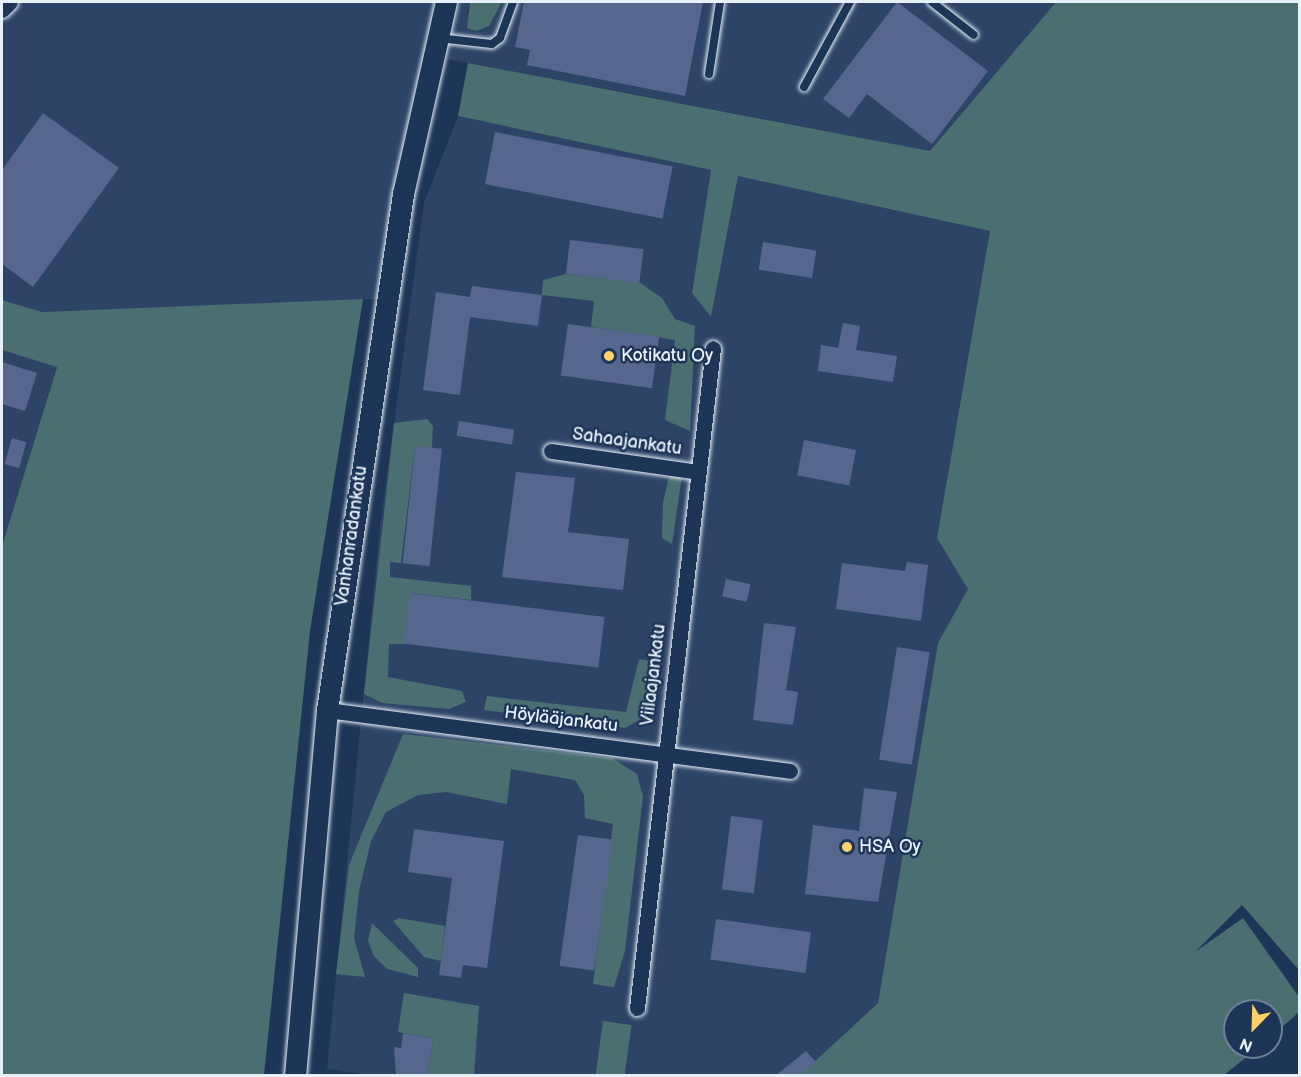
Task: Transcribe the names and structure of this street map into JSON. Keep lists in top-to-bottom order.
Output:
{
  "streets": {
    "street": [
      "Sahaajankatu",
      "Vanhanradankatu",
      "Viilaajankatu",
      "Höylääjankatu"
    ]
  },
  "crossings": [
    ["Sahaajankatu", "Viilaajankatu"],
    ["Vanhanradankatu", "Höylääjankatu"],
    ["Viilaajankatu", "Höylääjankatu"]
  ],
  "places": ["Kotikatu Oy", "HSA Oy"],
  "north": "bottom left"
}
